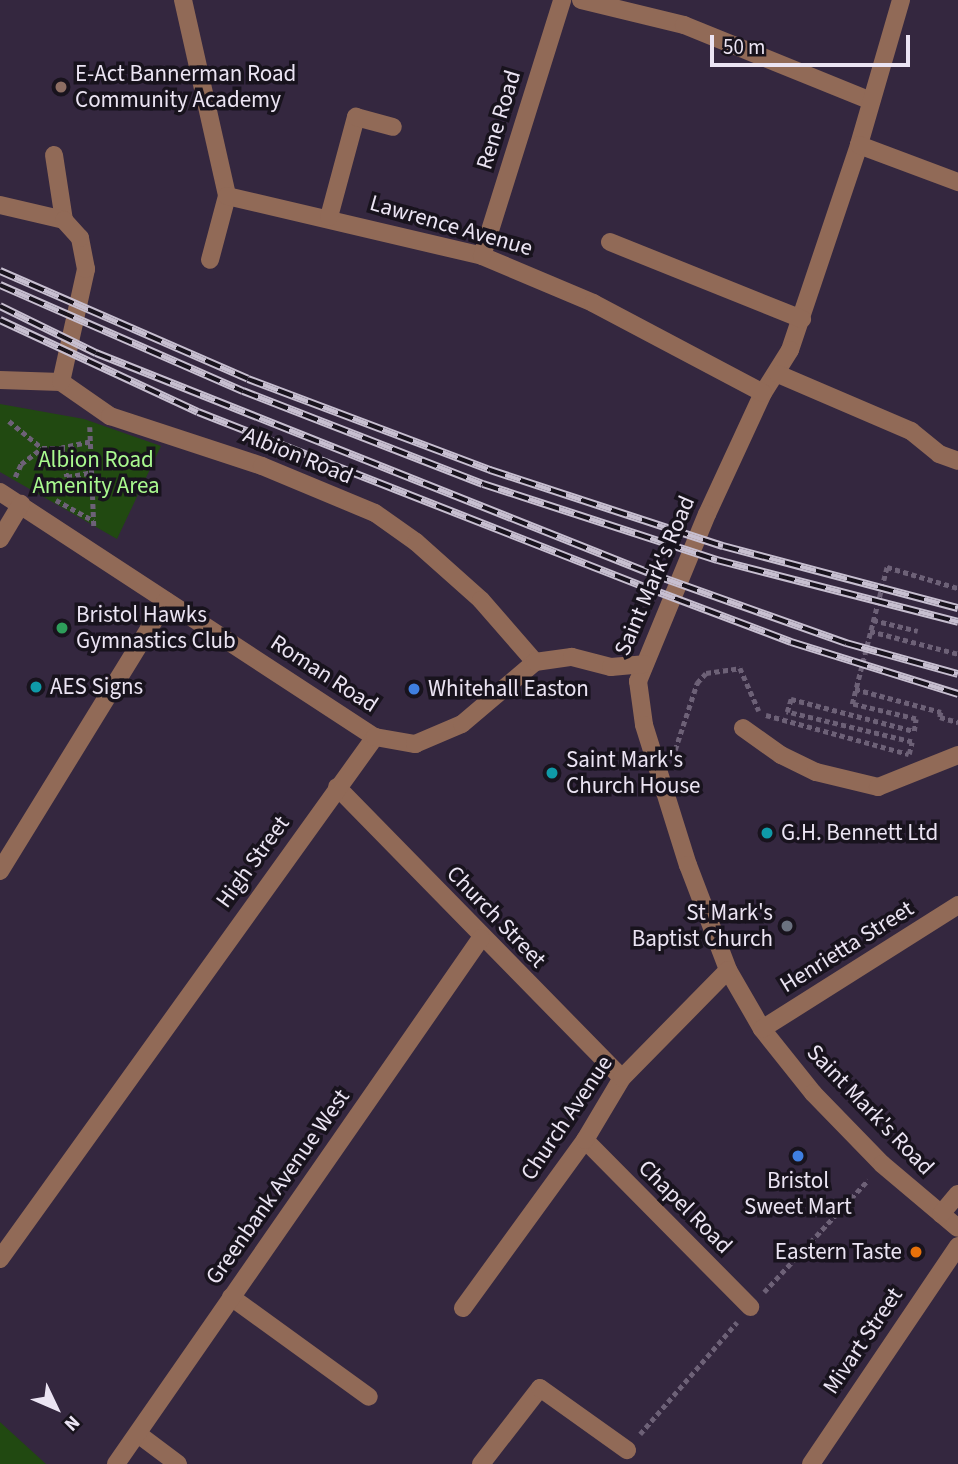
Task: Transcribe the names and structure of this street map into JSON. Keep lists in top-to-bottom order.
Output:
{
  "streets": {
    "street": [
      "Rene Road",
      "Lawrence Avenue",
      "Albion Road",
      "Saint Mark's Road",
      "Roman Road",
      "High Street",
      "Church Street",
      "Henrietta Street",
      "Church Avenue",
      "Greenbank Avenue West",
      "Chapel Road",
      "Mivart Street"
    ]
  },
  "crossings": [
    ["Rene Road", "Lawrence Avenue"],
    ["Lawrence Avenue", "Saint Mark's Road"],
    ["Saint Mark's Road", "Henrietta Street"],
    ["Saint Mark's Road", "Church Avenue"],
    ["Roman Road", "High Street"],
    ["High Street", "Church Street"],
    ["Church Street", "Church Avenue"],
    ["Church Street", "Greenbank Avenue West"],
    ["Church Avenue", "Chapel Road"]
  ],
  "parks": ["Albion Road Amenity Area"],
  "places": [
    "E-Act Bannerman Road Community Academy",
    "Bristol Hawks Gymnastics Club",
    "AES Signs",
    "Whitehall Easton",
    "Saint Mark's Church House",
    "G.H. Bennett Ltd",
    "St Mark's Baptist Church",
    "Bristol Sweet Mart",
    "Eastern Taste"
  ],
  "scale_bar": "50 m",
  "north": "bottom right"
}
